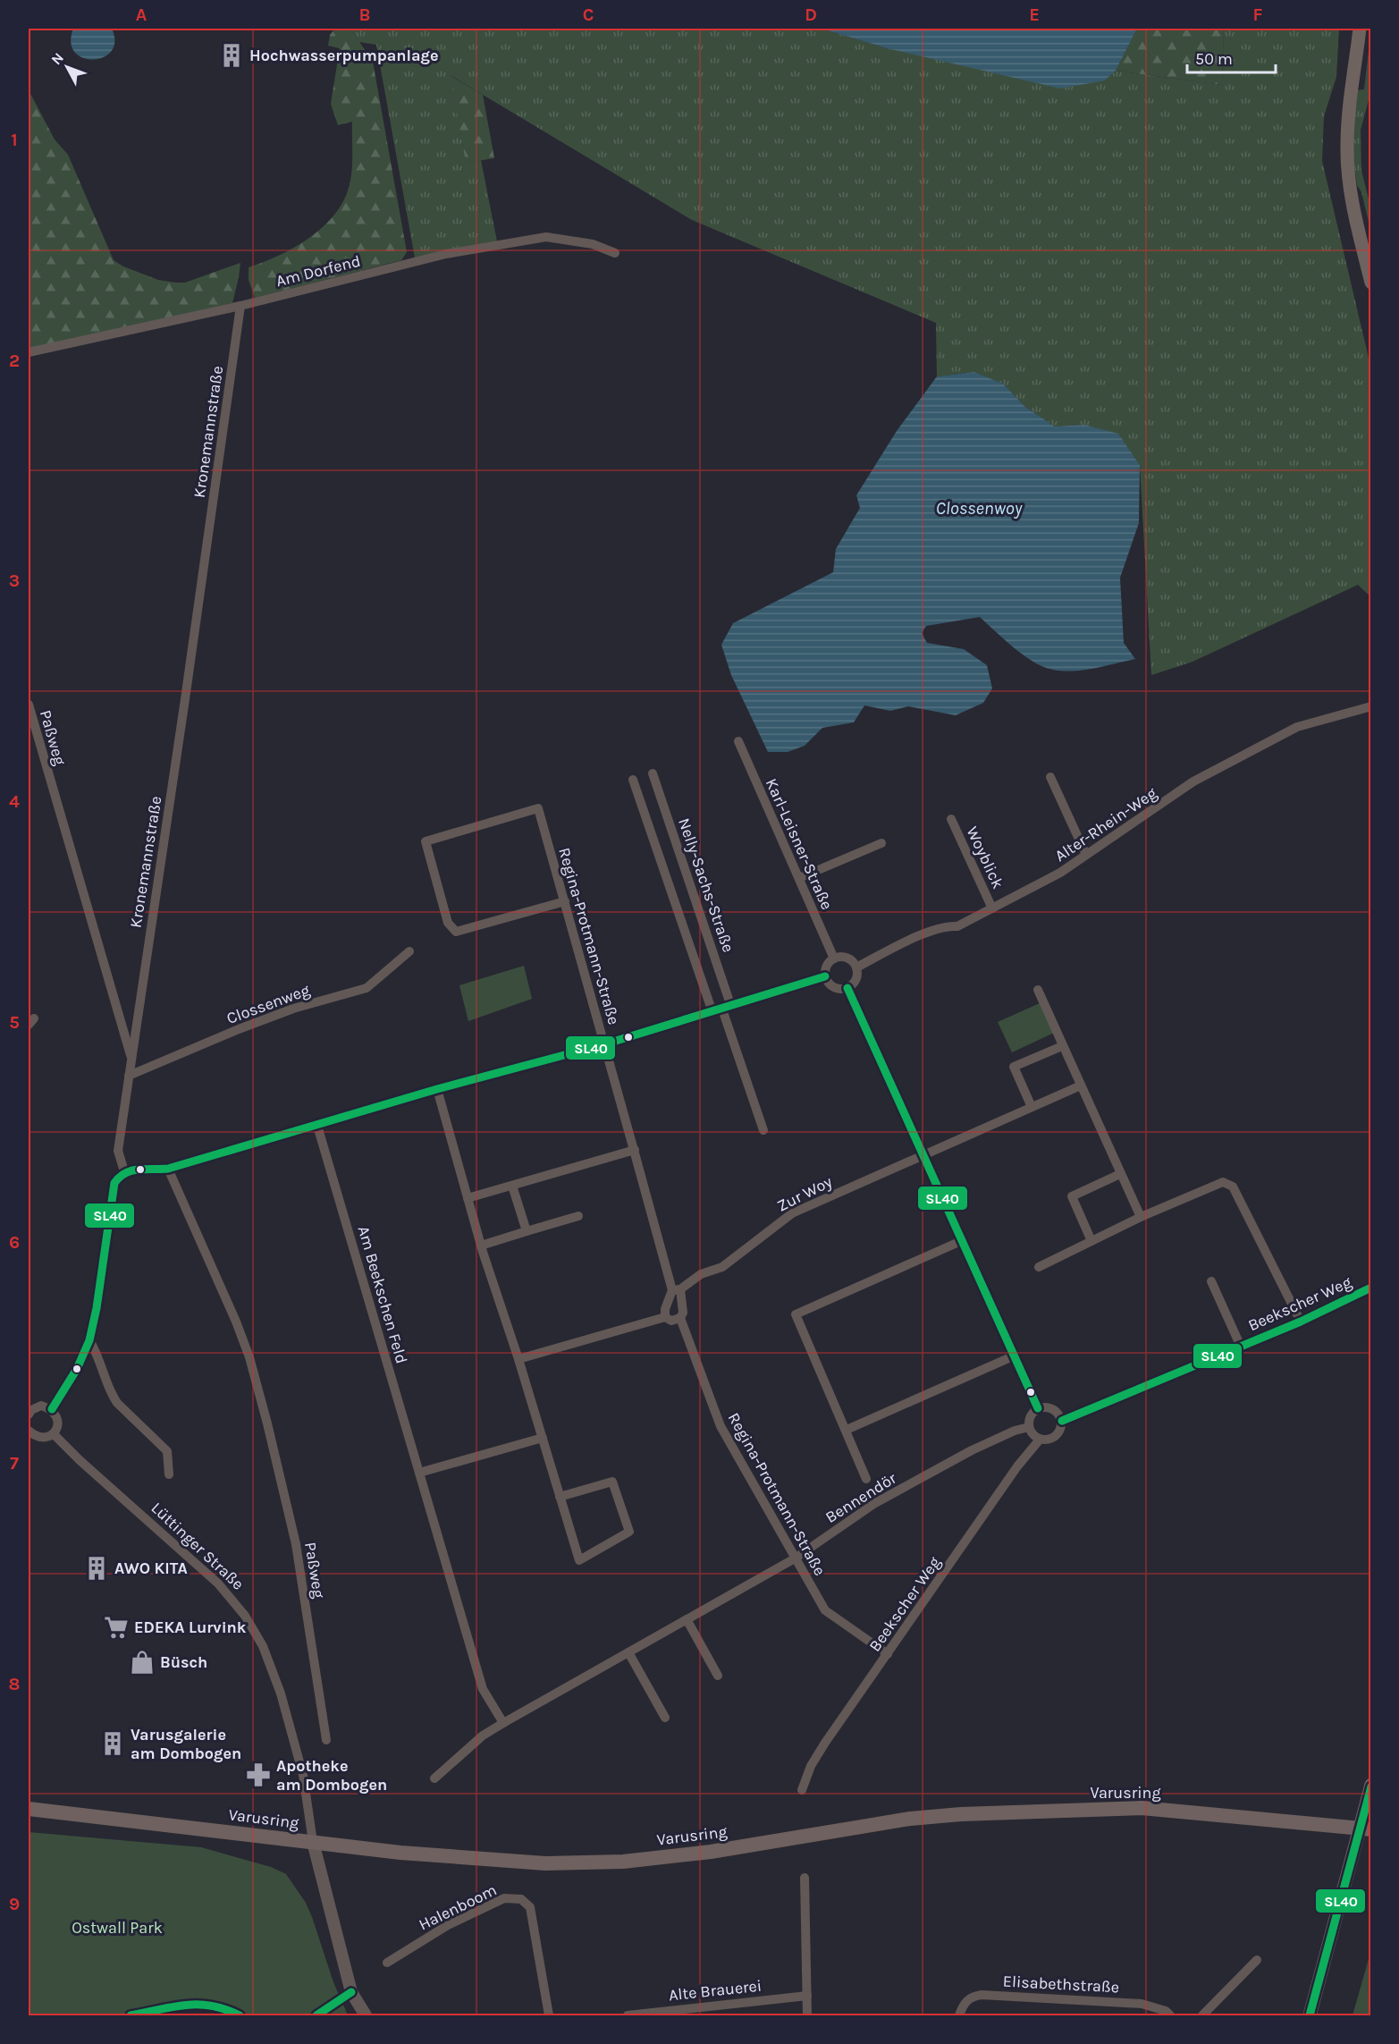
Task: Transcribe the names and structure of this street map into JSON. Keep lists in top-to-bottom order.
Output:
{
  "streets": {
    "main road": ["Varusring"],
    "street": [
      "Am Dorfend",
      "Kronemannstraße",
      "Paßweg",
      "Alter-Rhein-Weg",
      "Karl-Leisner-Straße",
      "Woyblick",
      "Nelly-Sachs-Straße",
      "Regina-Protmann-Straße",
      "Clossenweg",
      "Zur Woy",
      "Am Beekschen Feld",
      "Beekscher Weg",
      "Bennendör",
      "Lüttinger Straße",
      "Halenboom",
      "Elisabethstraße",
      "Alte Brauerei"
    ]
  },
  "crossings": [
    ["Am Dorfend", "Kronemannstraße"],
    ["Kronemannstraße", "Paßweg"],
    ["Kronemannstraße", "Clossenweg"],
    ["Alter-Rhein-Weg", "Karl-Leisner-Straße"],
    ["Alter-Rhein-Weg", "Woyblick"],
    ["Regina-Protmann-Straße", "Zur Woy"],
    ["Regina-Protmann-Straße", "Beekscher Weg"],
    ["Regina-Protmann-Straße", "Bennendör"],
    ["Am Beekschen Feld", "Bennendör"],
    ["Beekscher Weg", "Bennendör"],
    ["Lüttinger Straße", "Varusring"]
  ],
  "water": ["Clossenwoy"],
  "parks": ["Ostwall Park"],
  "places": {
    "building": ["Hochwasserpumpanlage", "AWO KITA", "Varusgalerie am Dombogen"],
    "supermarket": ["EDEKA Lurvink"],
    "shop": ["Büsch"],
    "pharmacy": ["Apotheke am Dombogen"]
  },
  "lines": ["transit line SL40"],
  "scale_bar": "50 m",
  "north": "top left",
  "grid": {
    "columns": [
      "A",
      "B",
      "C",
      "D",
      "E",
      "F"
    ],
    "rows": [
      "1",
      "2",
      "3",
      "4",
      "5",
      "6",
      "7",
      "8",
      "9"
    ]
  }
}
